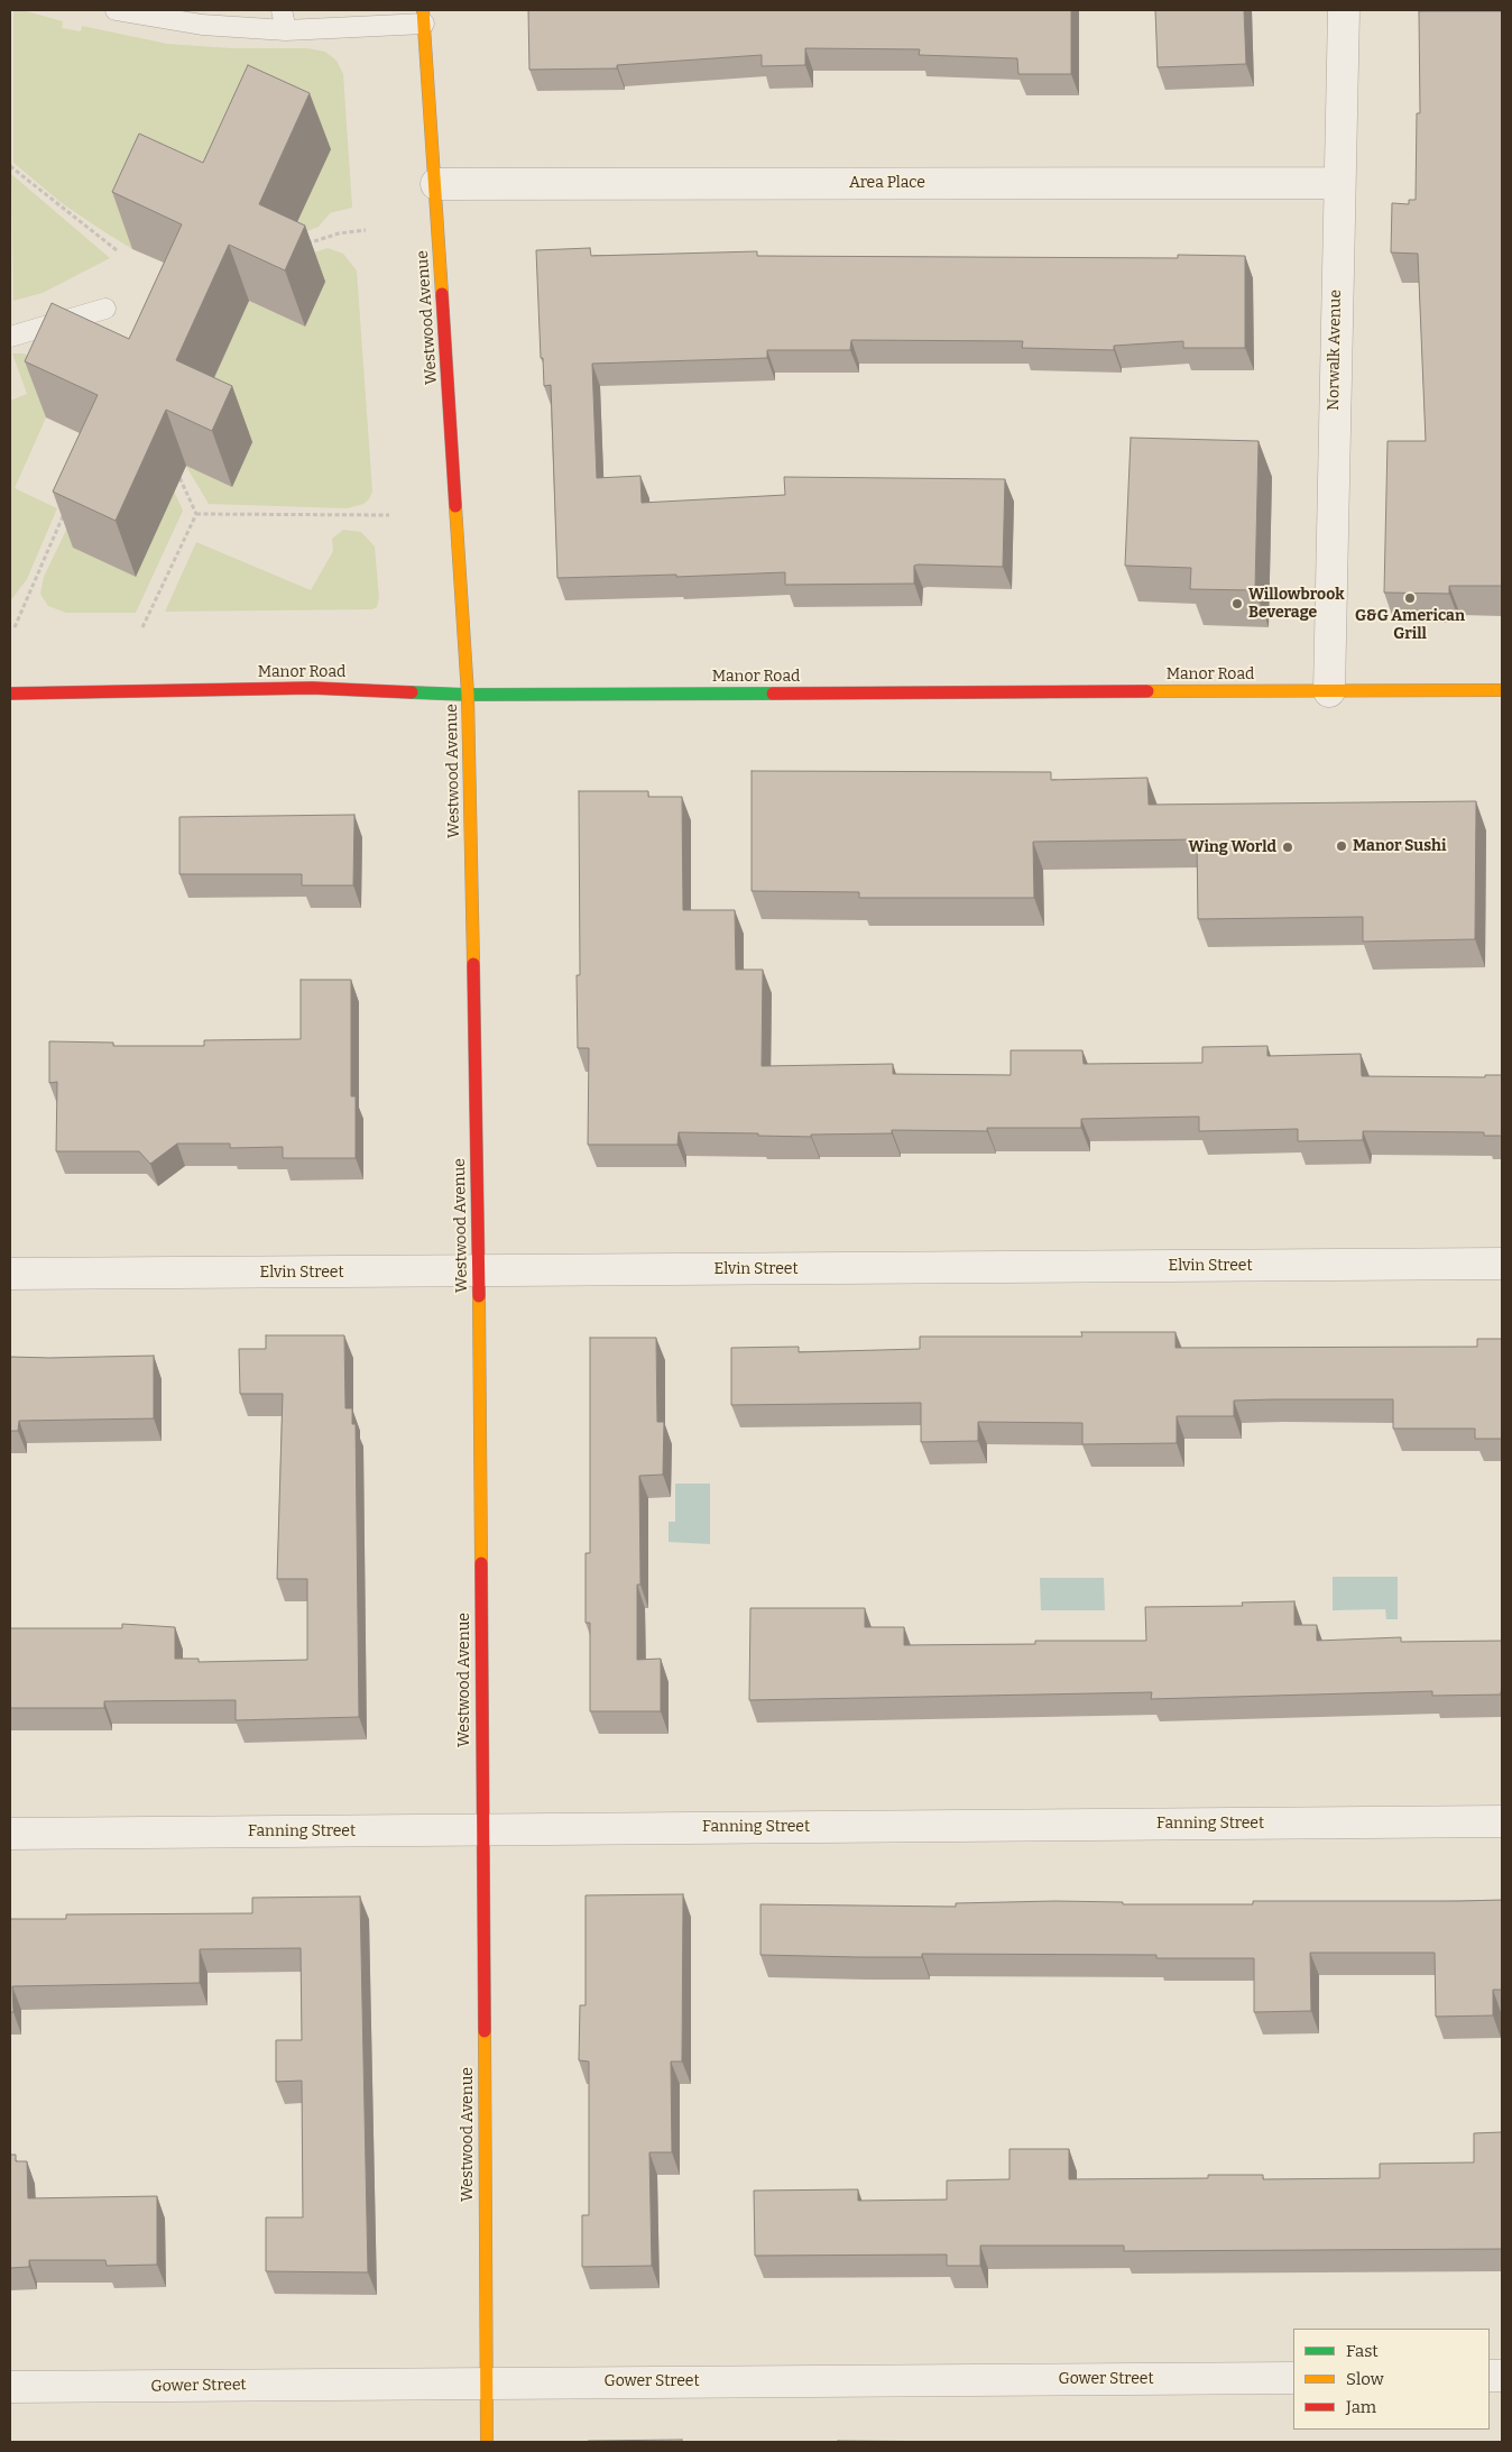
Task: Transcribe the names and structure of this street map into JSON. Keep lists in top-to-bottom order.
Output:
{
  "streets": {
    "street": [
      "Area Place",
      "Westwood Avenue",
      "Norwalk Avenue",
      "Manor Road",
      "Elvin Street",
      "Fanning Street",
      "Gower Street"
    ]
  },
  "crossings": [
    ["Area Place", "Westwood Avenue"],
    ["Area Place", "Norwalk Avenue"],
    ["Westwood Avenue", "Manor Road"],
    ["Westwood Avenue", "Elvin Street"],
    ["Westwood Avenue", "Fanning Street"],
    ["Westwood Avenue", "Gower Street"],
    ["Norwalk Avenue", "Manor Road"]
  ],
  "places": [
    "G&G American Grill",
    "Willowbrook Beverage",
    "Manor Sushi",
    "Wing World"
  ],
  "legend": ["Fast", "Slow", "Jam"]
}
